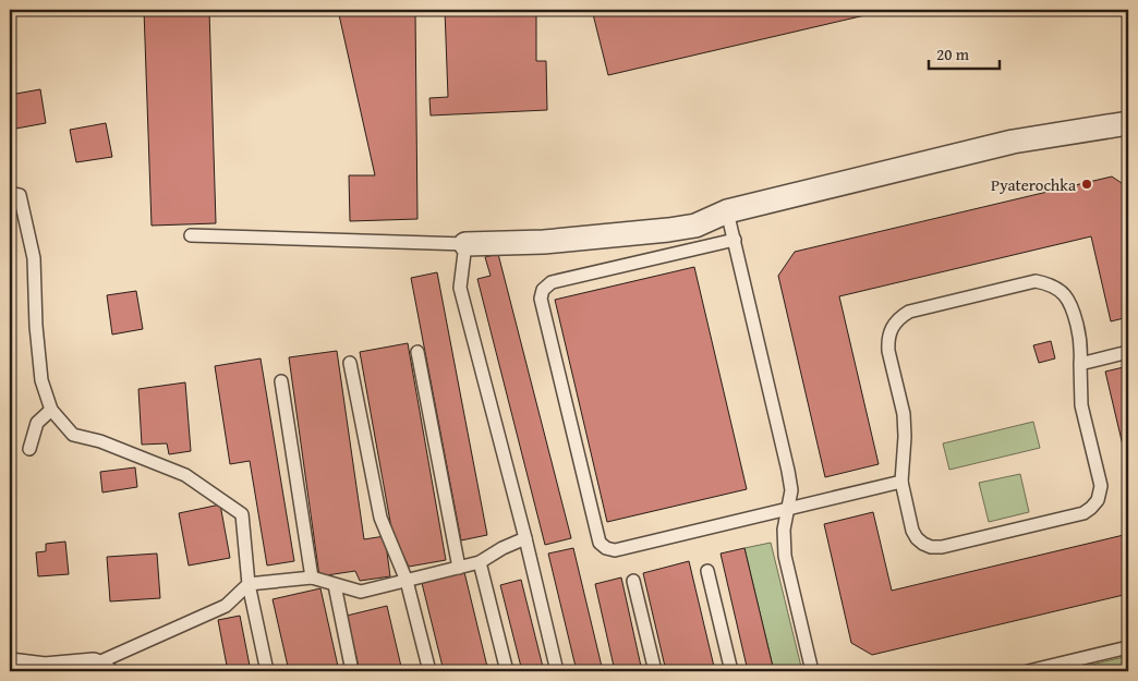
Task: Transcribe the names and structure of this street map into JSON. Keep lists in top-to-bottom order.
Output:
{
  "places": ["Pyaterochka"],
  "scale_bar": "20 m"
}
